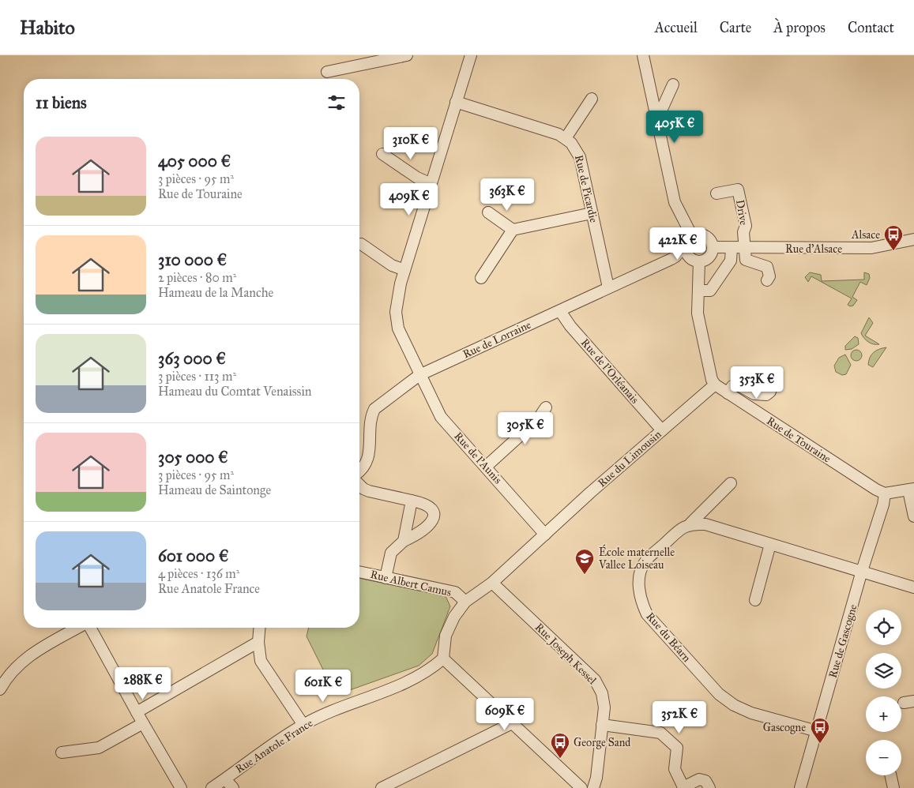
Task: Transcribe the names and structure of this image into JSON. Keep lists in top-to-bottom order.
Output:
{
  "streets": {
    "street": [
      "Rue de Picardie",
      "Drive",
      "Rue d'Alsace",
      "Rue de Lorraine",
      "Rue de l'Orléanais",
      "Rue de Touraine",
      "Rue de l'Aunis",
      "Rue du Limousin",
      "Rue Albert Camus",
      "Rue du Béarn",
      "Rue de Gascogne",
      "Rue Joseph Kessel",
      "Rue Anatole France"
    ]
  },
  "crossings": [
    ["Rue de Picardie", "Rue de Lorraine"],
    ["Rue de Picardie", "Rue de l'Aunis"],
    ["Drive", "Rue d'Alsace"],
    ["Rue d'Alsace", "Rue de Lorraine"],
    ["Rue de Lorraine", "Rue de l'Orléanais"],
    ["Rue de Lorraine", "Rue de l'Aunis"],
    ["Rue de l'Orléanais", "Rue du Limousin"],
    ["Rue de Touraine", "Rue du Limousin"],
    ["Rue de Touraine", "Rue de Gascogne"],
    ["Rue de l'Aunis", "Rue du Limousin"],
    ["Rue du Béarn", "Rue de Gascogne"]
  ],
  "places": {
    "bus stop": ["Alsace", "Gascogne", "George Sand"],
    "school or university": ["École maternelle Vallee Loiseau"]
  },
  "page": {
    "header": "Habito",
    "nav": [
      "Accueil",
      "Carte",
      "À propos",
      "Contact"
    ],
    "heading": "11 biens",
    "price": [
      "405K €",
      "310K €",
      "363K €",
      "409K €",
      "422K €",
      "353K €",
      "305K €",
      "288K €",
      "601K €",
      "609K €",
      "352K €"
    ],
    "list": [
      {
        "name": "405 000 €",
        "note": "3 pièces · 95 m² · Rue de Touraine"
      },
      {
        "name": "310 000 €",
        "note": "2 pièces · 80 m² · Hameau de la Manche"
      },
      {
        "name": "363 000 €",
        "note": "3 pièces · 113 m² · Hameau du Comtat Venaissin"
      },
      {
        "name": "305 000 €",
        "note": "3 pièces · 95 m² · Hameau de Saintonge"
      },
      {
        "name": "601 000 €",
        "note": "4 pièces · 136 m² · Rue Anatole France"
      }
    ],
    "map_buttons": ["+", "−"]
  }
}
